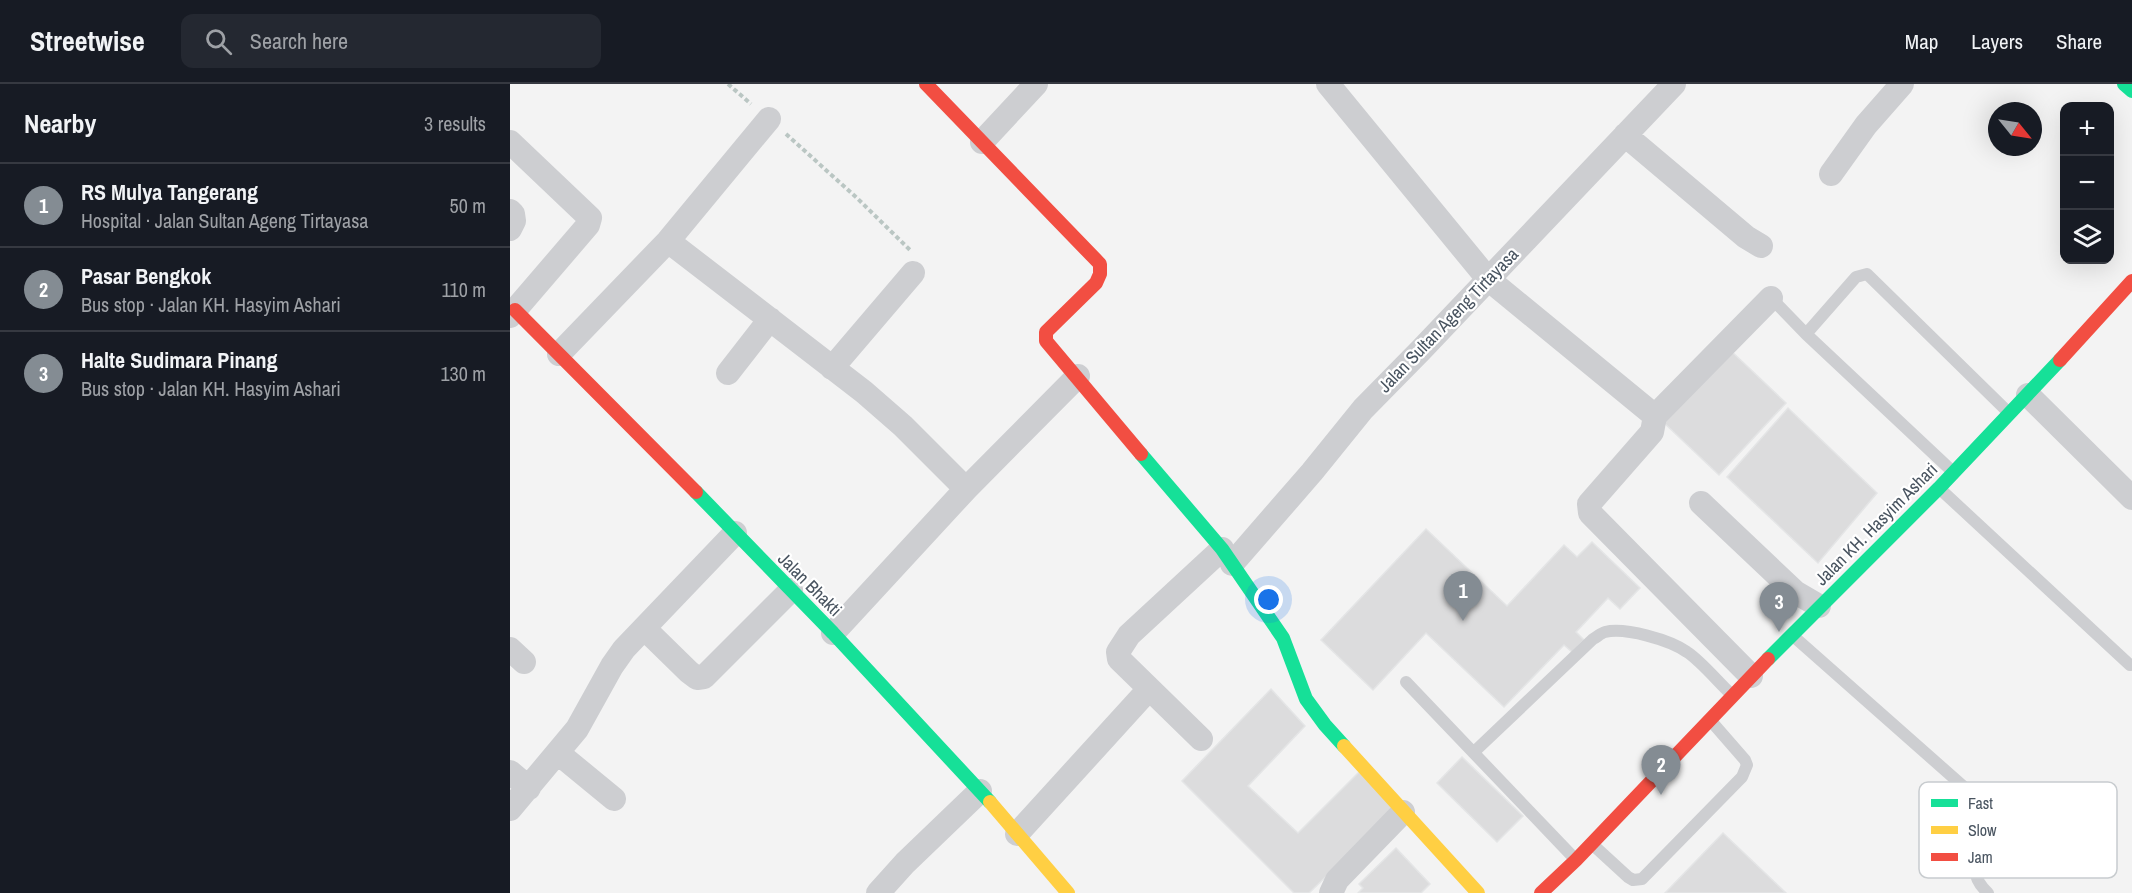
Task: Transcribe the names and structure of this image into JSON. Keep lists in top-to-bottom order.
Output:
{
  "streets": {
    "street": ["Jalan Sultan Ageng Tirtayasa", "Jalan KH. Hasyim Ashari", "Jalan Bhakti"]
  },
  "legend": ["Fast", "Slow", "Jam"],
  "north": "bottom right",
  "page": {
    "header": "Streetwise",
    "search": "Search here",
    "nav": ["Map", "Layers", "Share"],
    "heading": ["Nearby", "3 results"],
    "map_buttons": ["+", "−"],
    "list": [
      {
        "mark": "1",
        "name": "RS Mulya Tangerang",
        "note": "Hospital · Jalan Sultan Ageng Tirtayasa",
        "value": "50 m"
      },
      {
        "mark": "2",
        "name": "Pasar Bengkok",
        "note": "Bus stop · Jalan KH. Hasyim Ashari",
        "value": "110 m"
      },
      {
        "mark": "3",
        "name": "Halte Sudimara Pinang",
        "note": "Bus stop · Jalan KH. Hasyim Ashari",
        "value": "130 m"
      }
    ],
    "pins": ["1", "3", "2"]
  }
}
